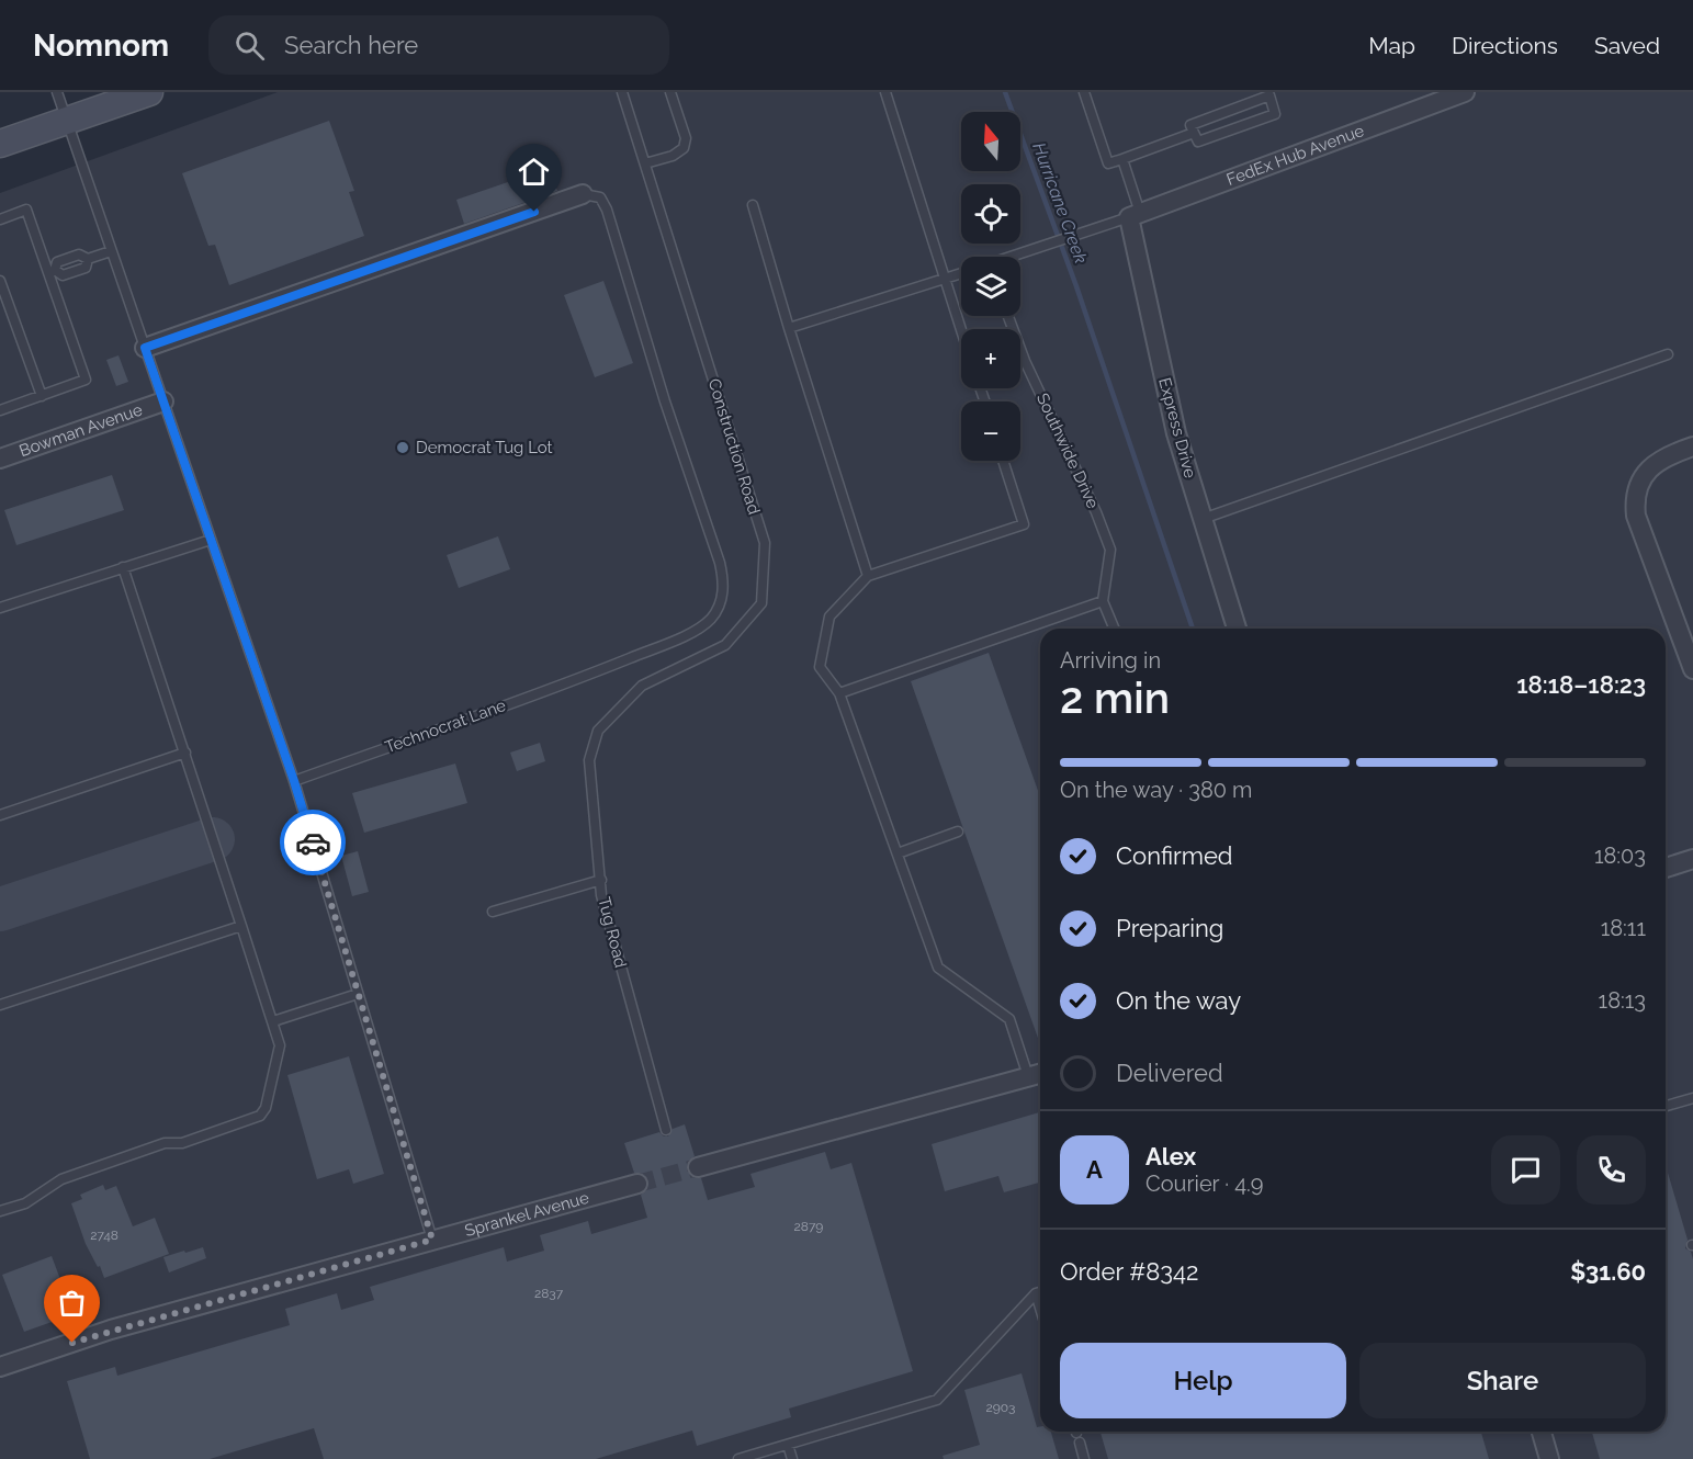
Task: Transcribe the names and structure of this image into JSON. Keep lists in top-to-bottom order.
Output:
{
  "streets": {
    "street": [
      "FedEx Hub Avenue",
      "Express Drive",
      "Bowman Avenue",
      "Sprankel Avenue"
    ],
    "lane": [
      "Construction Road",
      "Southwide Drive",
      "Technocrat Lane",
      "Tug Road"
    ]
  },
  "crossings": [
    ["FedEx Hub Avenue", "Express Drive"],
    ["Construction Road", "Tug Road"]
  ],
  "water": ["Hurricane Creek"],
  "places": ["Democrat Tug Lot"],
  "house_numbers": [
    "2879",
    "2748",
    "2837",
    "2903"
  ],
  "north": "top",
  "page": {
    "header": "Nomnom",
    "search": "Search here",
    "nav": ["Map", "Directions", "Saved"],
    "map_buttons": ["+", "−"],
    "heading": ["2 min", "Arriving in", "18:18–18:23"],
    "panel": [
      "Alex",
      "Courier · 4.9",
      "Order #8342",
      "$31.60"
    ],
    "bar": "On the way · 380 m",
    "list": [
      ["Confirmed", "18:03"],
      ["Preparing", "18:11"],
      ["On the way", "18:13"],
      "Delivered"
    ],
    "round": "A",
    "buttons": ["Help", "Share"]
  }
}
